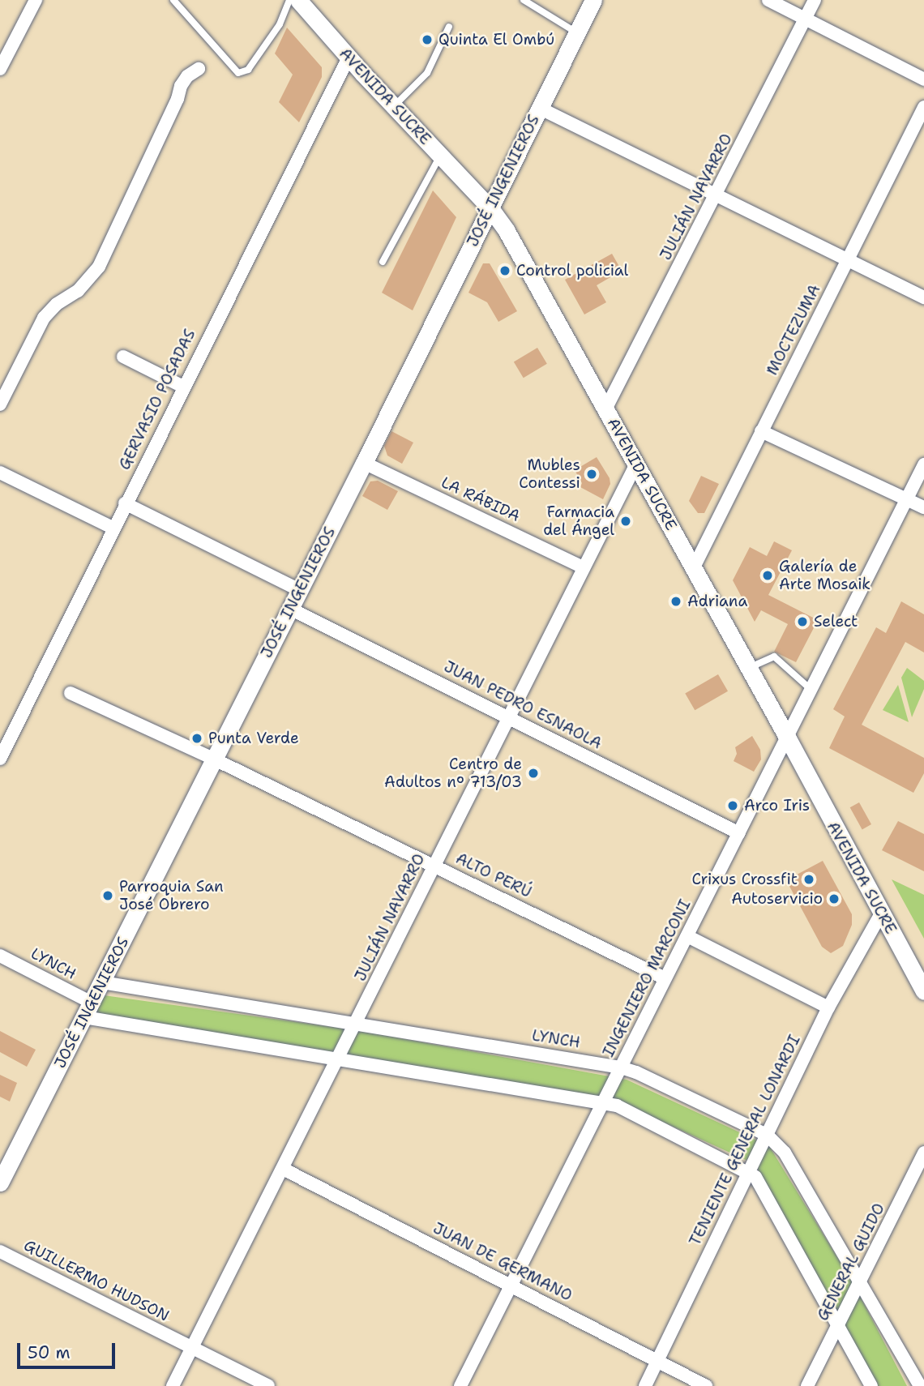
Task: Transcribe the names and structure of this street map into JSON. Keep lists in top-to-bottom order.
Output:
{
  "streets": {
    "street": [
      "AVENIDA SUCRE",
      "JOSÉ INGENIEROS",
      "JULIÁN NAVARRO",
      "MOCTEZUMA",
      "GERVASIO POSADAS",
      "LA RÁBIDA",
      "JUAN PEDRO ESNAOLA",
      "ALTO PERÚ",
      "LYNCH",
      "INGENIERO MARCONI",
      "TENIENTE GENERAL LONARDI",
      "JUAN DE GERMANO",
      "GENERAL GUIDO",
      "GUILLERMO HUDSON"
    ]
  },
  "crossings": [
    ["AVENIDA SUCRE", "JOSÉ INGENIEROS"],
    ["AVENIDA SUCRE", "JULIÁN NAVARRO"],
    ["AVENIDA SUCRE", "MOCTEZUMA"],
    ["AVENIDA SUCRE", "GERVASIO POSADAS"],
    ["AVENIDA SUCRE", "INGENIERO MARCONI"],
    ["AVENIDA SUCRE", "TENIENTE GENERAL LONARDI"],
    ["JOSÉ INGENIEROS", "LA RÁBIDA"],
    ["JOSÉ INGENIEROS", "JUAN PEDRO ESNAOLA"],
    ["JOSÉ INGENIEROS", "ALTO PERÚ"],
    ["JOSÉ INGENIEROS", "LYNCH"],
    ["JULIÁN NAVARRO", "LA RÁBIDA"],
    ["JULIÁN NAVARRO", "JUAN PEDRO ESNAOLA"],
    ["JULIÁN NAVARRO", "ALTO PERÚ"],
    ["JULIÁN NAVARRO", "LYNCH"],
    ["JULIÁN NAVARRO", "JUAN DE GERMANO"],
    ["JULIÁN NAVARRO", "GUILLERMO HUDSON"],
    ["JUAN PEDRO ESNAOLA", "INGENIERO MARCONI"],
    ["ALTO PERÚ", "INGENIERO MARCONI"],
    ["LYNCH", "INGENIERO MARCONI"],
    ["LYNCH", "TENIENTE GENERAL LONARDI"],
    ["LYNCH", "GENERAL GUIDO"],
    ["INGENIERO MARCONI", "JUAN DE GERMANO"],
    ["TENIENTE GENERAL LONARDI", "JUAN DE GERMANO"]
  ],
  "places": [
    "Quinta El Ombú",
    "Control policial",
    "Mubles Contessi",
    "Farmacia del Ángel",
    "Galería de Arte Mosaik",
    "Adriana",
    "Select",
    "Punta Verde",
    "Centro de Adultos nº 713/03",
    "Arco Iris",
    "Crixus Crossfit",
    "Parroquia San José Obrero",
    "Autoservicio"
  ],
  "scale_bar": "50 m"
}
